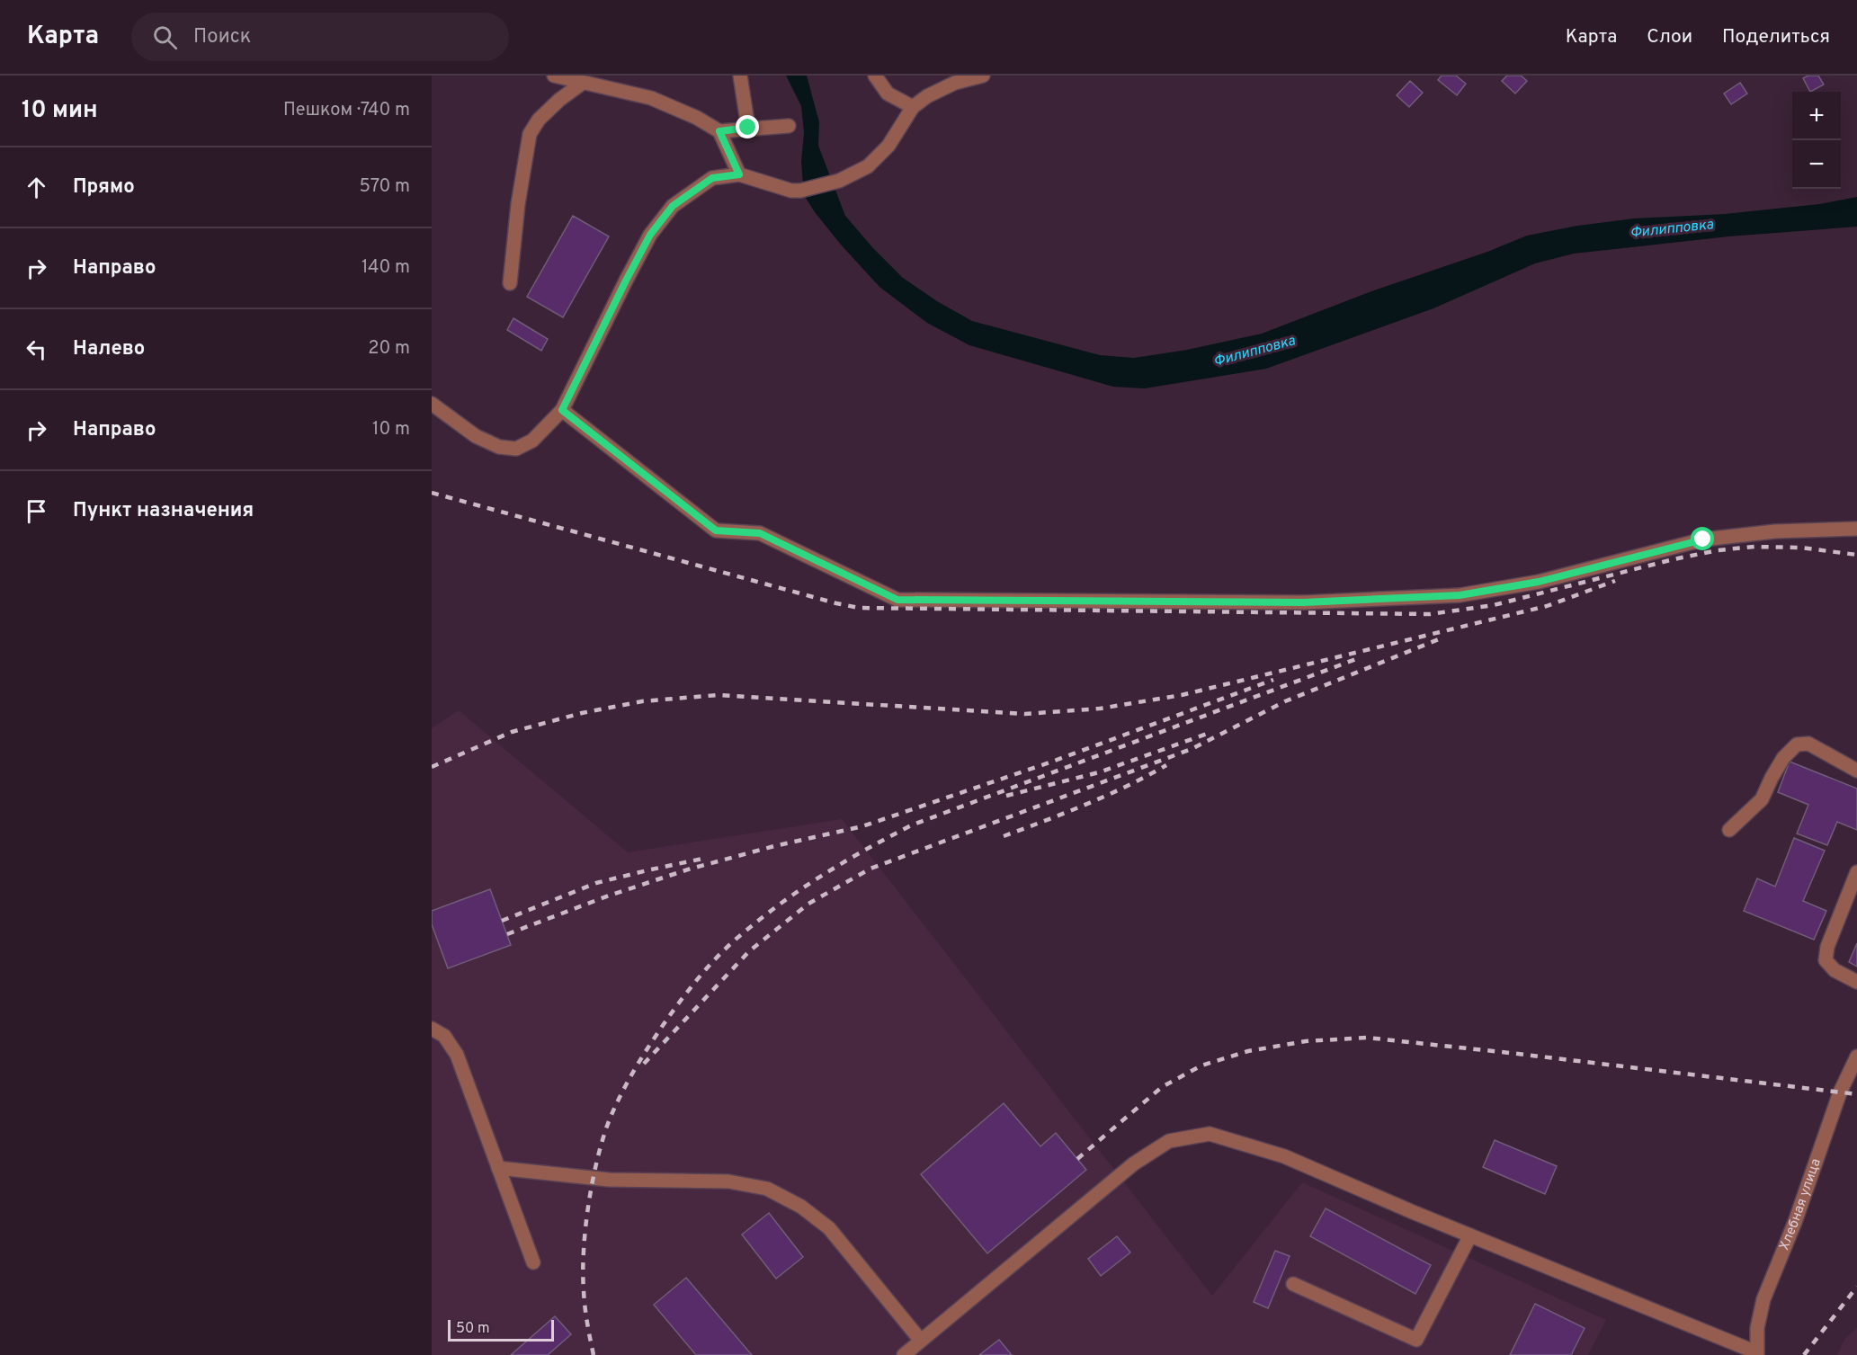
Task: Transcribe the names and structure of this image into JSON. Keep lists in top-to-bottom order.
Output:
{
  "streets": {
    "street": ["Хлебная улица"]
  },
  "water": ["Филипповка"],
  "scale_bar": "50 m",
  "page": {
    "header": "Карта",
    "search": "Поиск",
    "nav": ["Карта", "Слои", "Поделиться"],
    "heading": ["10 мин", "Пешком · 740 m"],
    "map_buttons": ["+", "−"],
    "list": [
      ["Прямо", "570 m"],
      ["Направо", "140 m"],
      ["Налево", "20 m"],
      ["Направо", "10 m"],
      "Пункт назначения"
    ],
    "scale": "50 m"
  }
}
